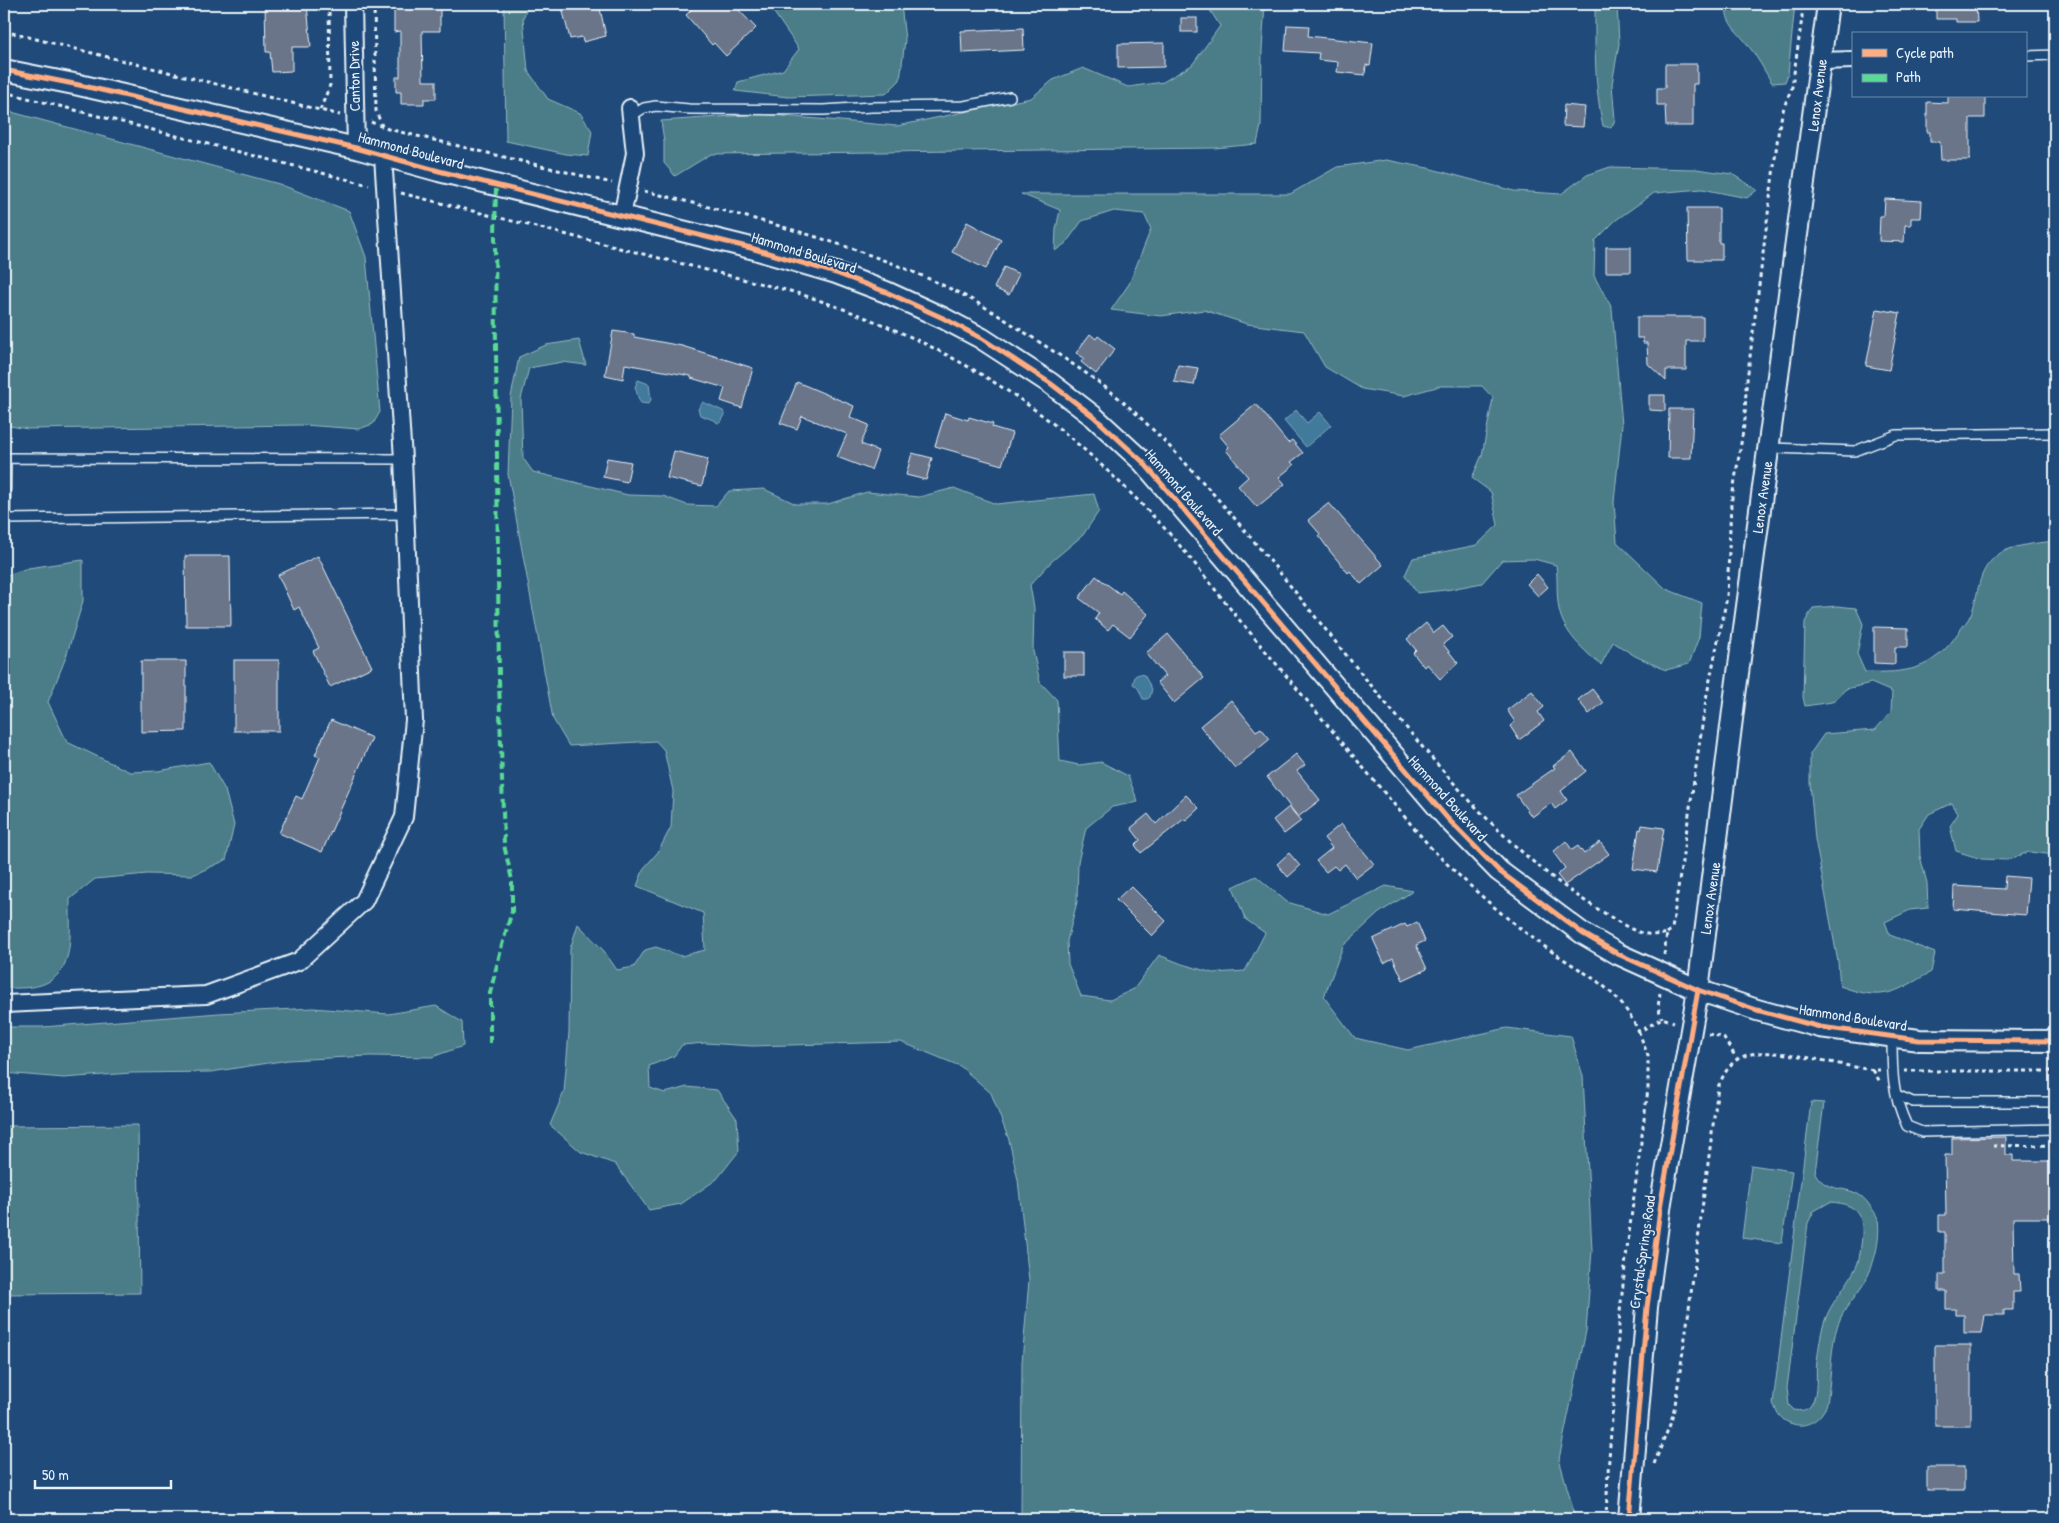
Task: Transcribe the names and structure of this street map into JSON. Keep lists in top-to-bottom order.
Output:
{
  "streets": {
    "street": [
      "Canton Drive",
      "Lenox Avenue",
      "Hammond Boulevard",
      "Crystal Springs Road"
    ]
  },
  "crossings": [
    ["Canton Drive", "Hammond Boulevard"],
    ["Lenox Avenue", "Hammond Boulevard"],
    ["Lenox Avenue", "Crystal Springs Road"],
    ["Hammond Boulevard", "Crystal Springs Road"]
  ],
  "legend": ["Cycle path", "Path"],
  "scale_bar": "50 m"
}
